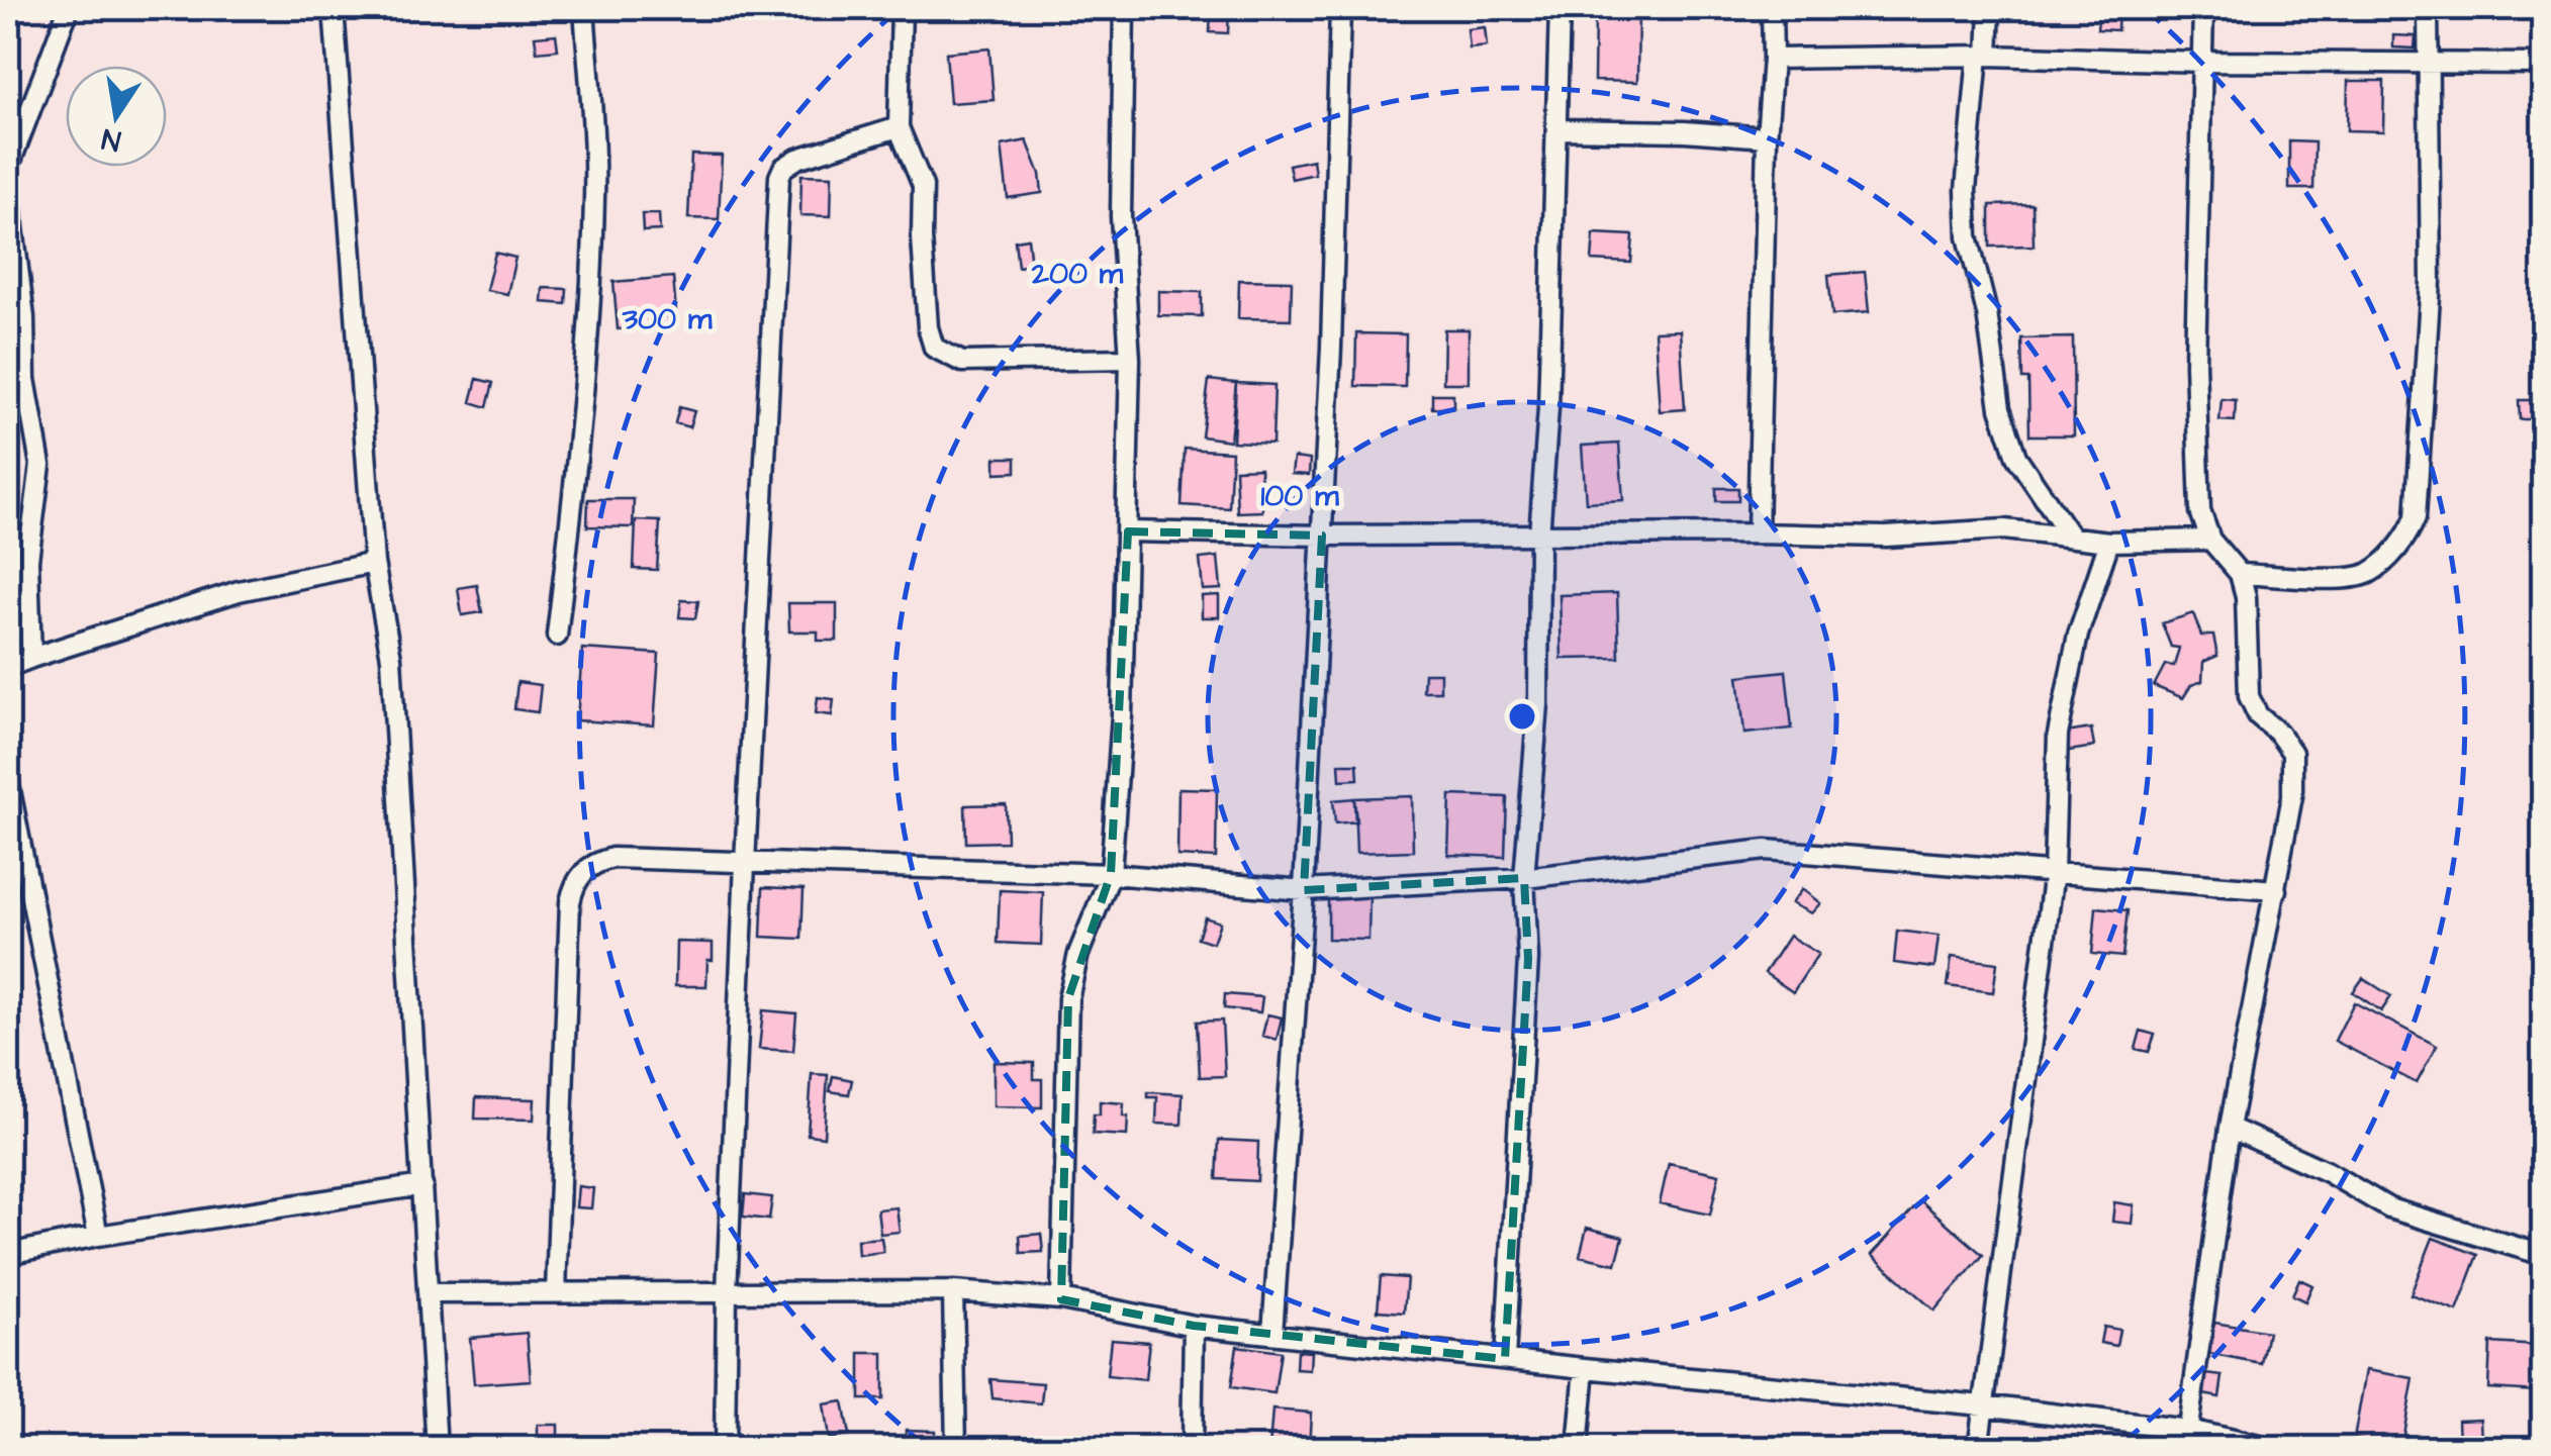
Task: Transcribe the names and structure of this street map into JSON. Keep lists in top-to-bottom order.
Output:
{
  "north": "bottom",
  "rings": ["200 m", "300 m", "100 m"]
}
